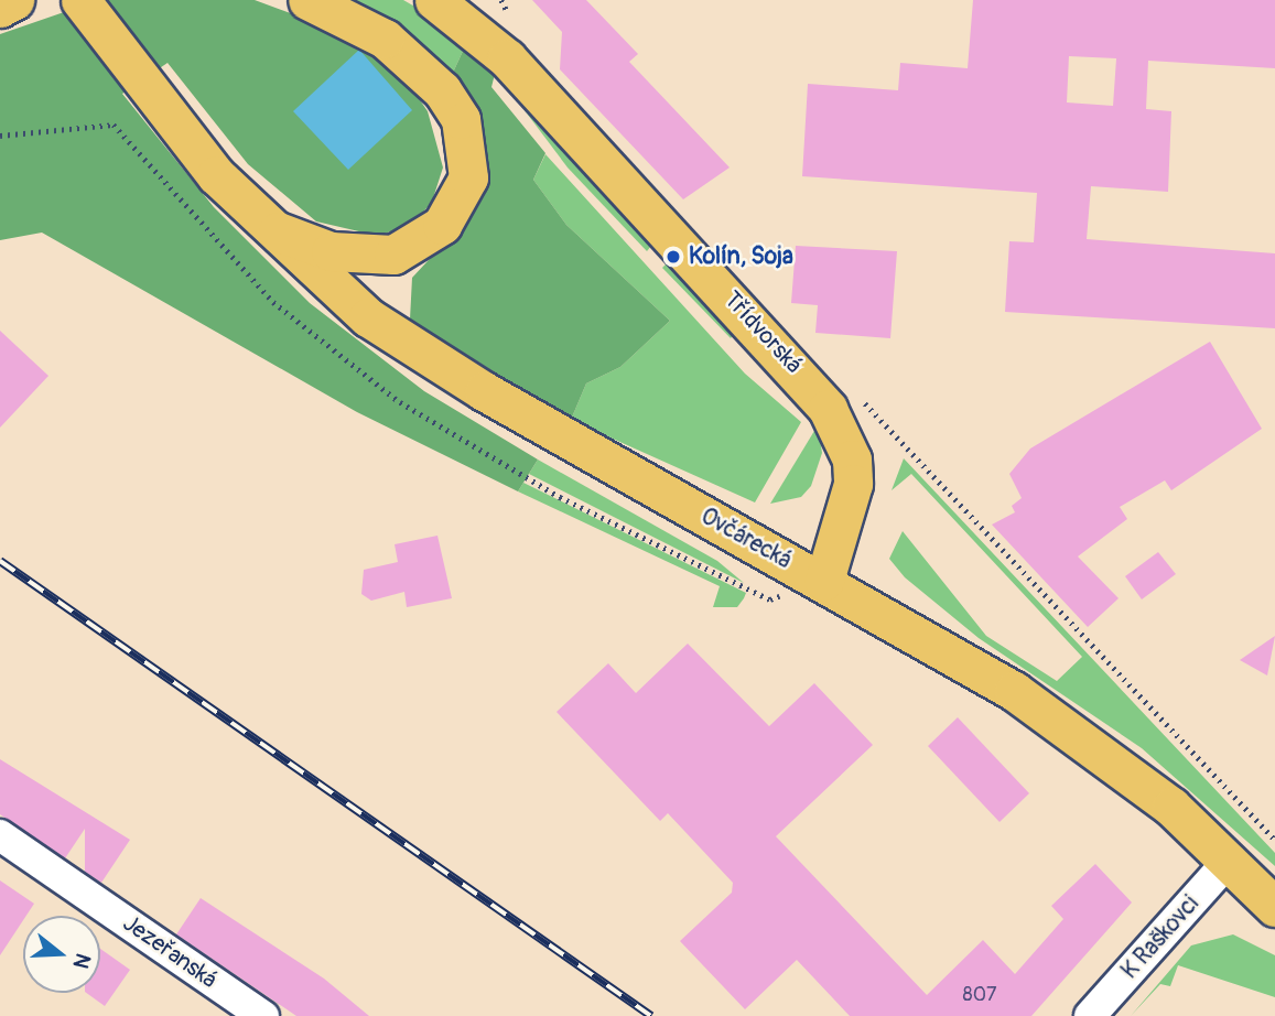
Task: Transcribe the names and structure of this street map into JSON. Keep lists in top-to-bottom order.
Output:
{
  "streets": {
    "main road": ["Třídvorská", "Ovčárecká"],
    "street": ["K Raškovci", "Jezeřanská"]
  },
  "crossings": [
    ["Třídvorská", "Ovčárecká"],
    ["Ovčárecká", "K Raškovci"]
  ],
  "places": ["Kolín, Soja"],
  "house_numbers": ["807"],
  "north": "right"
}
